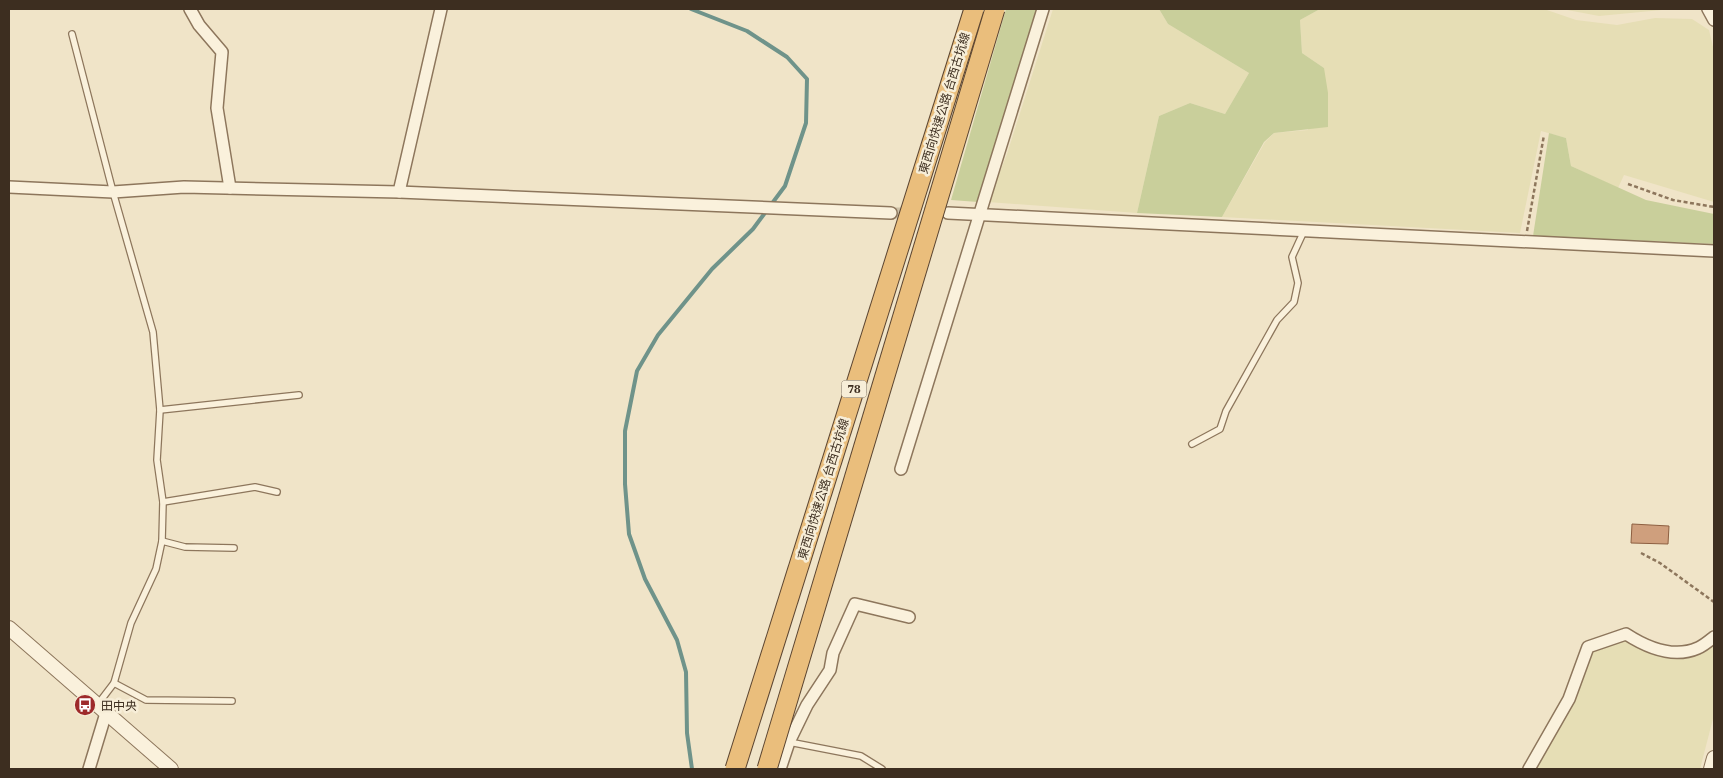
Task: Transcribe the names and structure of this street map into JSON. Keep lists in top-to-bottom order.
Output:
{
  "streets": {
    "highway": ["東西向快速公路 台西古坑線", "78"]
  },
  "places": {
    "bus stop": ["田中央"]
  }
}
